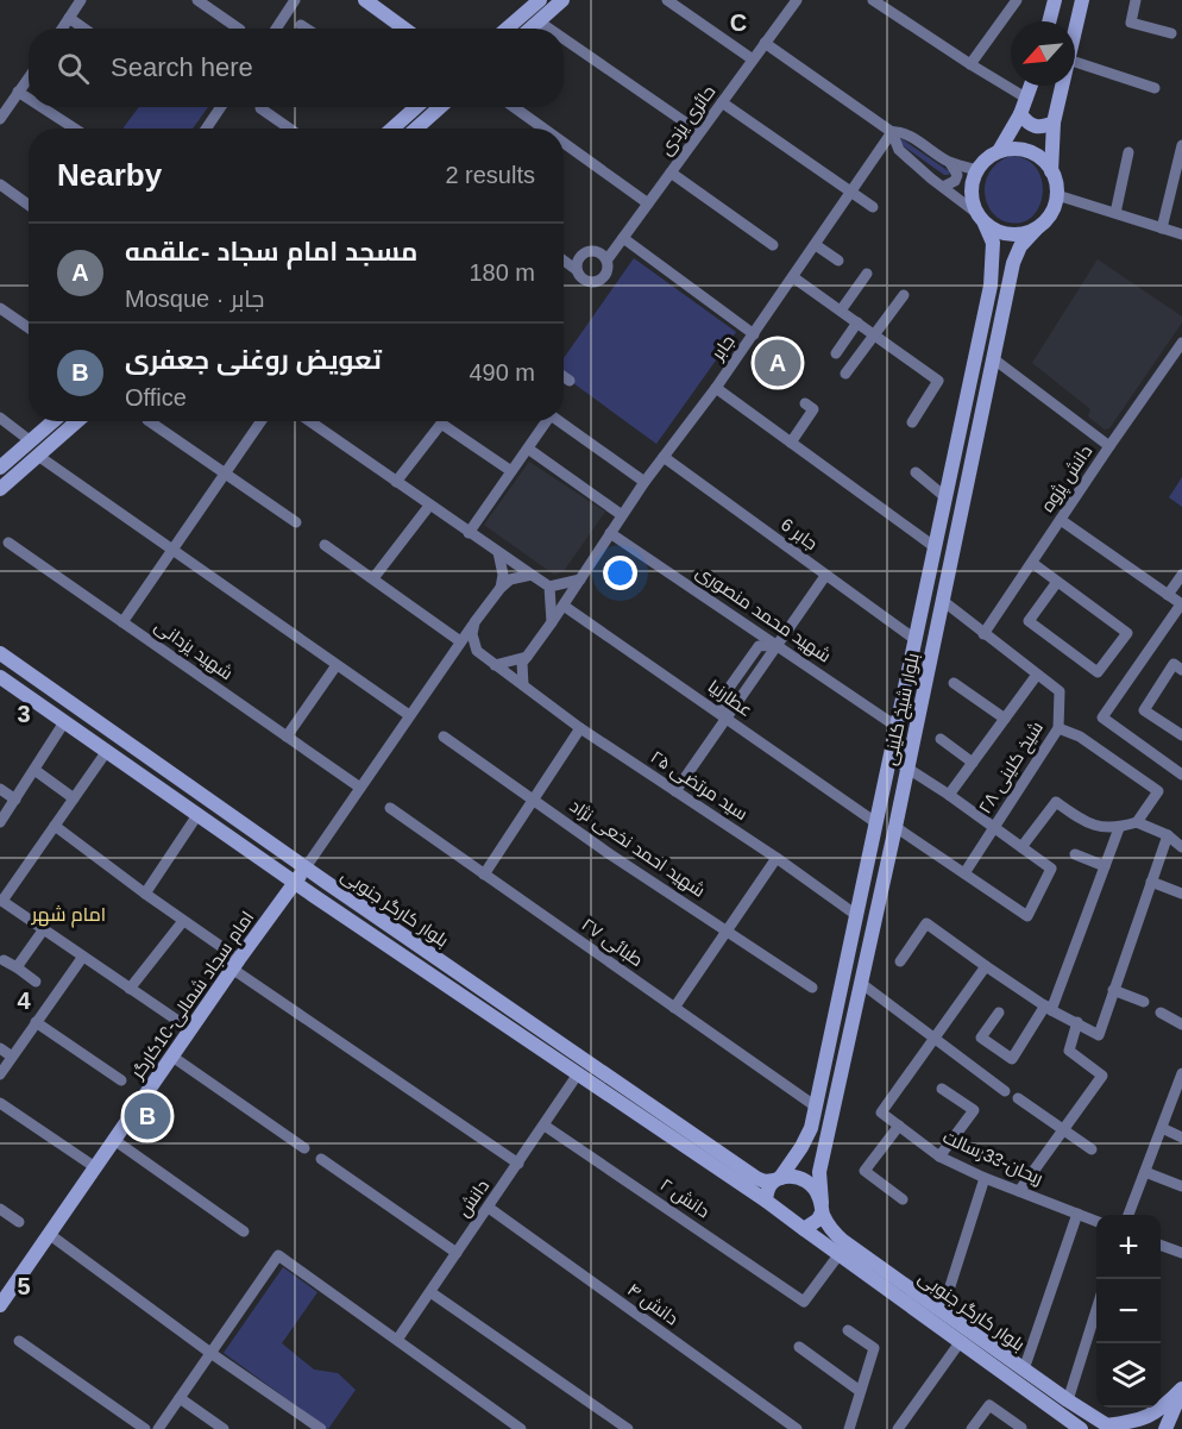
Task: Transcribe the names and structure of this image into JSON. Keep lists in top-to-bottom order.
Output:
{
  "streets": {
    "main road": ["بلوار شیخ کلینی", "بلوار کارگر جنوبی", "امام سجاد شمالی-10کارگر"],
    "street": [
      "حائری یزدی",
      "جابر",
      "دانش پژوه",
      "جابر 6",
      "شهید محمد منصوری",
      "شهید یزدانی",
      "عطارنیا",
      "شیخ کلینی ۲۸",
      "۲۵ سید مرتضی",
      "شهید احمد نخعی نژاد",
      "طبائی ۲۷",
      "ریحان-33رسالت",
      "دانش",
      "دانش ۲",
      "دانش ۴"
    ]
  },
  "crossings": [
    ["جابر", "جابر 6"],
    ["جابر", "شهید محمد منصوری"],
    ["جابر", "عطارنیا"],
    ["جابر", "۲۵ سید مرتضی"],
    ["دانش پژوه", "شیخ کلینی ۲۸"],
    ["جابر 6", "بلوار شیخ کلینی"],
    ["شهید محمد منصوری", "بلوار شیخ کلینی"],
    ["عطارنیا", "بلوار شیخ کلینی"],
    ["بلوار شیخ کلینی", "شیخ کلینی ۲۸"],
    ["بلوار شیخ کلینی", "۲۵ سید مرتضی"],
    ["بلوار شیخ کلینی", "بلوار کارگر جنوبی"],
    ["بلوار شیخ کلینی", "طبائی ۲۷"],
    ["بلوار کارگر جنوبی", "امام سجاد شمالی-10کارگر"],
    ["بلوار کارگر جنوبی", "دانش"],
    ["بلوار کارگر جنوبی", "دانش ۲"],
    ["دانش", "دانش ۲"],
    ["دانش", "دانش ۴"]
  ],
  "districts": ["امام شهر"],
  "north": "bottom left",
  "page": {
    "search": "Search here",
    "heading": ["Nearby", "2 results"],
    "list": [
      {
        "mark": "A",
        "name": "مسجد امام سجاد -علقمه",
        "note": "Mosque · جابر",
        "value": "180 m"
      },
      {
        "mark": "B",
        "name": "تعویض روغنی جعفری",
        "note": "Office",
        "value": "490 m"
      }
    ],
    "pins": ["A", "B"],
    "map_buttons": ["+", "−"]
  },
  "grid": {
    "columns": ["C"],
    "rows": ["3", "4", "5"]
  }
}
